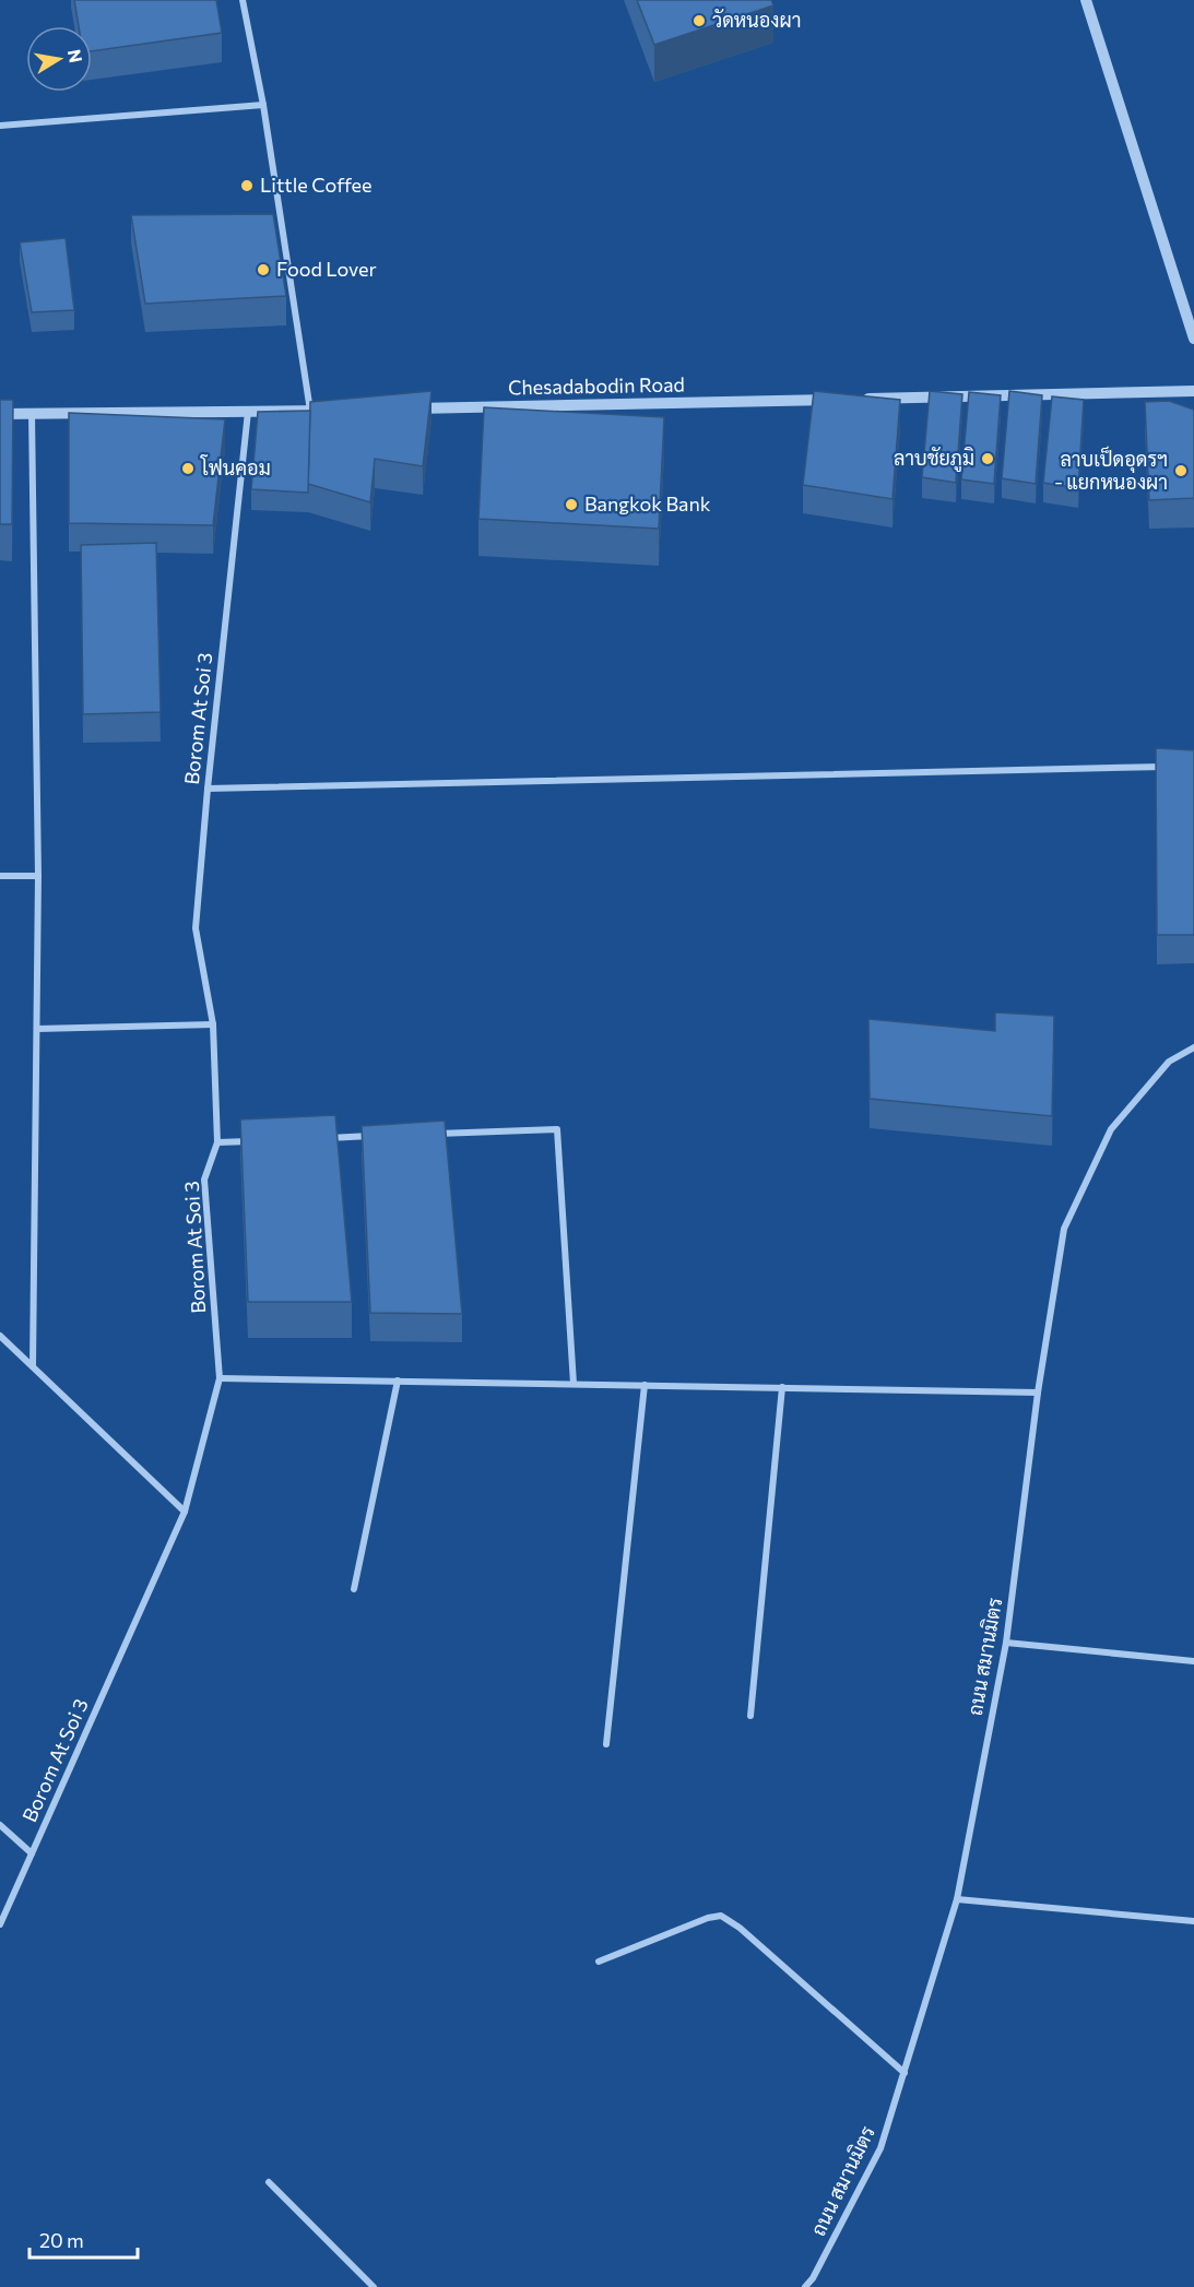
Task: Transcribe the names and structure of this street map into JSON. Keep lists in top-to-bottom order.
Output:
{
  "streets": {
    "street": ["Chesadabodin Road", "Borom At Soi 3", "ถนน สมานมิตร"]
  },
  "places": [
    "วัดหนองผา",
    "Little Coffee",
    "Food Lover",
    "ลาบชัยภูมิ",
    "โฟนคอม",
    "ลาบเป็ดอุดรฯ - แยกหนองผา",
    "Bangkok Bank"
  ],
  "scale_bar": "20 m",
  "north": "right"
}
